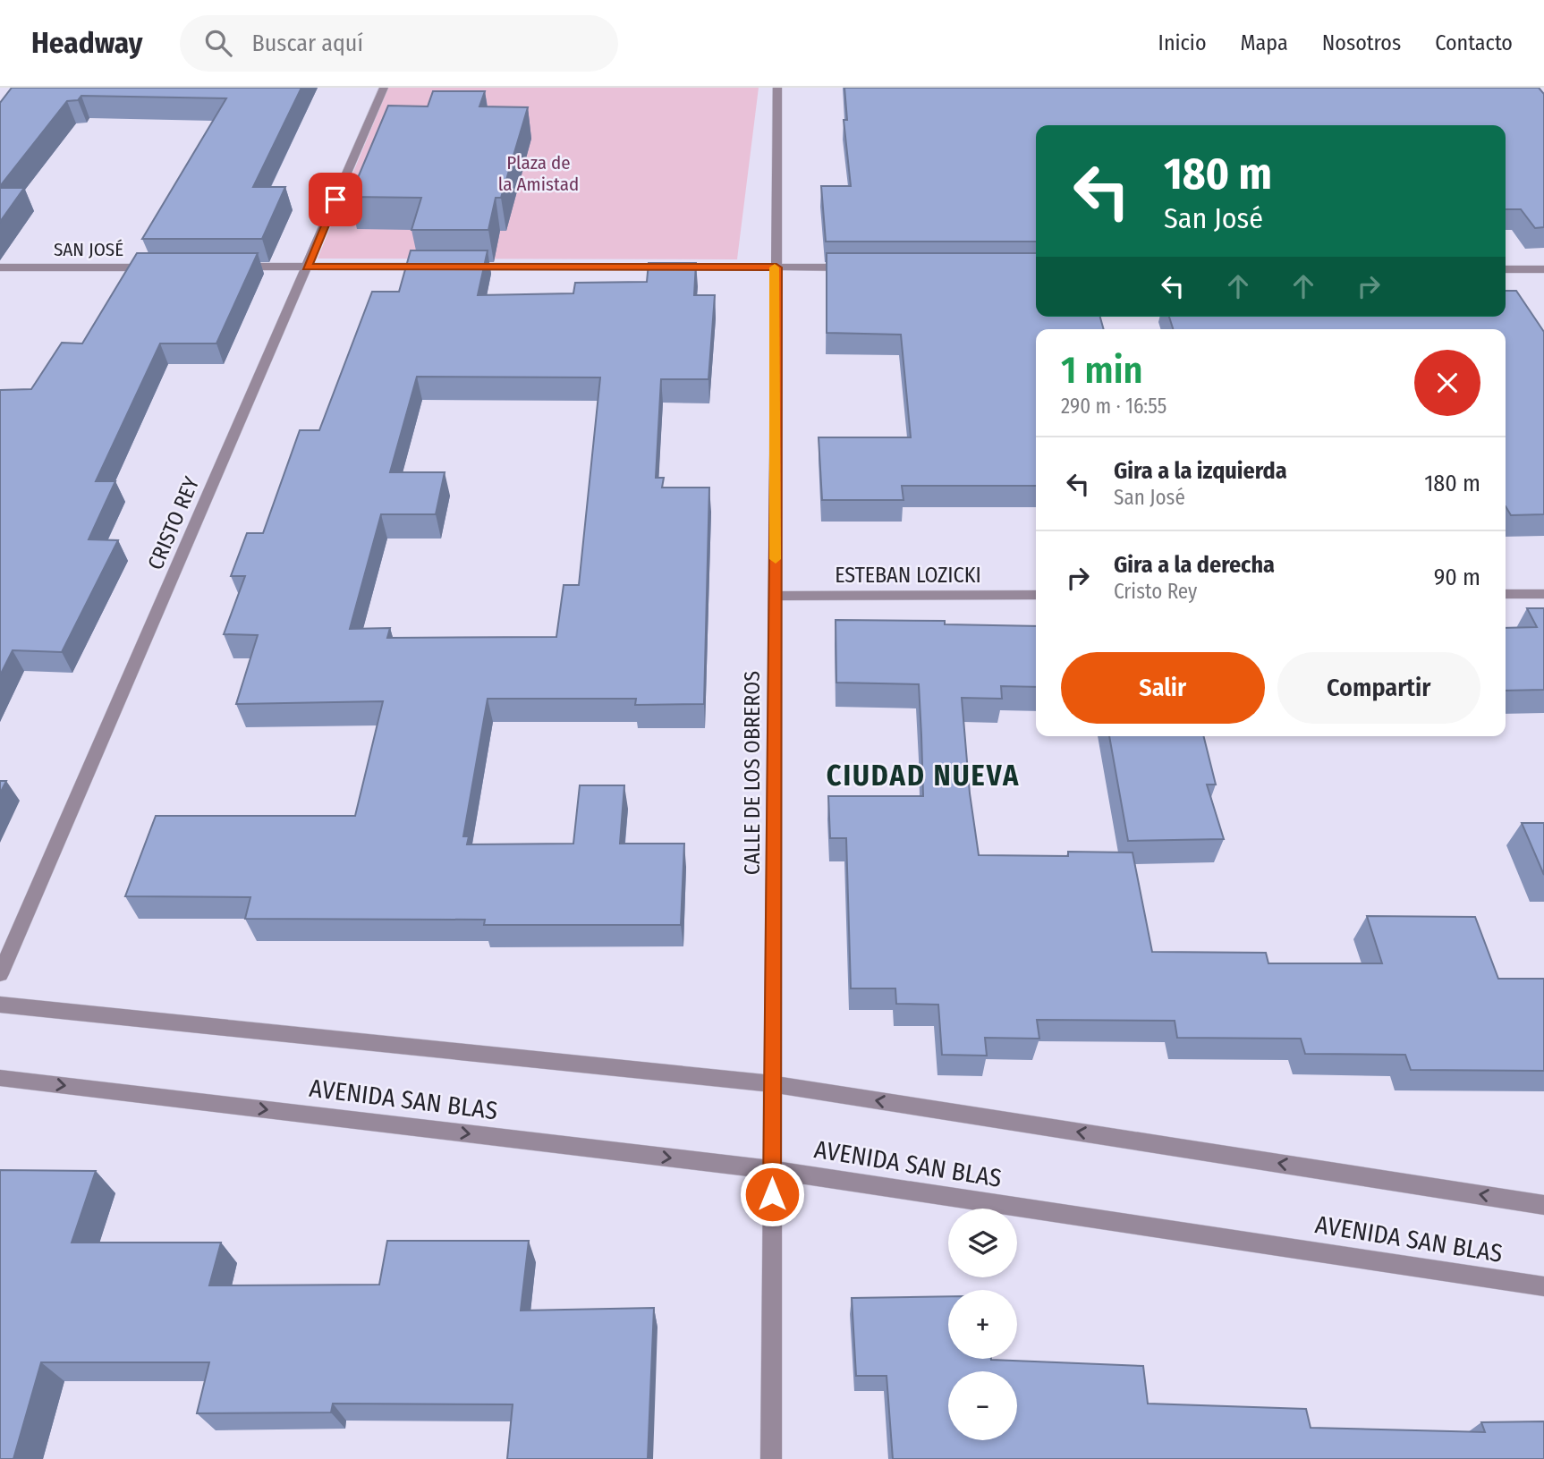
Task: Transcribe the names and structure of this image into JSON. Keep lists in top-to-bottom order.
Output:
{
  "streets": {
    "street": [
      "SAN JOSÉ",
      "CRISTO REY",
      "ESTEBAN LOZICKI",
      "CALLE DE LOS OBREROS",
      "AVENIDA SAN BLAS"
    ]
  },
  "crossings": [
    ["ESTEBAN LOZICKI", "CALLE DE LOS OBREROS"],
    ["CALLE DE LOS OBREROS", "AVENIDA SAN BLAS"]
  ],
  "districts": ["CIUDAD NUEVA"],
  "parks": ["Plaza de la Amistad"],
  "page": {
    "header": "Headway",
    "search": "Buscar aquí",
    "nav": [
      "Inicio",
      "Mapa",
      "Nosotros",
      "Contacto"
    ],
    "turn": ["180 m", "San José"],
    "heading": ["1 min", "290 m · 16:55"],
    "list": [
      {
        "name": "Gira a la izquierda",
        "note": "San José",
        "value": "180 m"
      },
      {
        "name": "Gira a la derecha",
        "note": "Cristo Rey",
        "value": "90 m"
      }
    ],
    "buttons": ["Salir", "Compartir"],
    "map_buttons": ["+", "−"]
  }
}
